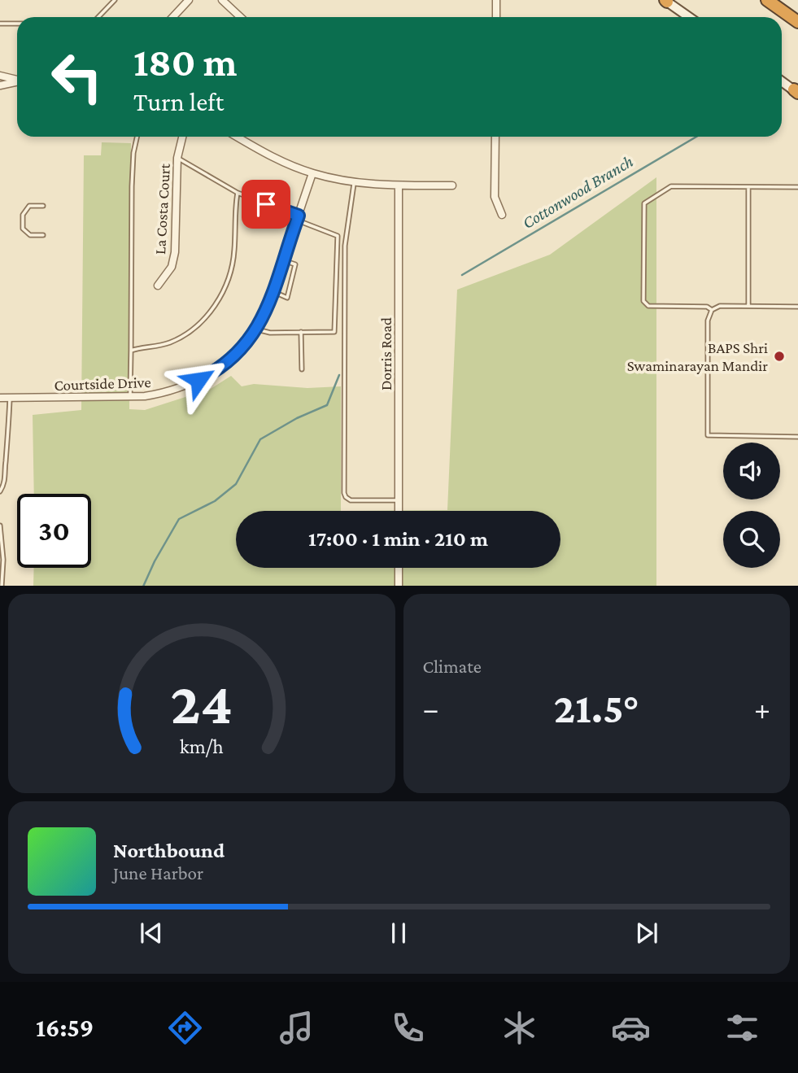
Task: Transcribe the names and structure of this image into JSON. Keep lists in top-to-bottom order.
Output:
{
  "streets": {
    "street": ["La Costa Court", "Dorris Road", "Courtside Drive"]
  },
  "water": ["Cottonwood Branch"],
  "places": ["BAPS Shri Swaminarayan Mandir"],
  "page": {
    "turn": ["180 m", "Turn left"],
    "limit": "30",
    "trip": "17:00 · 1 min · 210 m",
    "tile": "Climate",
    "heat": ["−", "21.5°", "+"],
    "song": ["Northbound", "June Harbor"],
    "tabs": "16:59",
    "gauge": ["24", "km/h"]
  }
}
